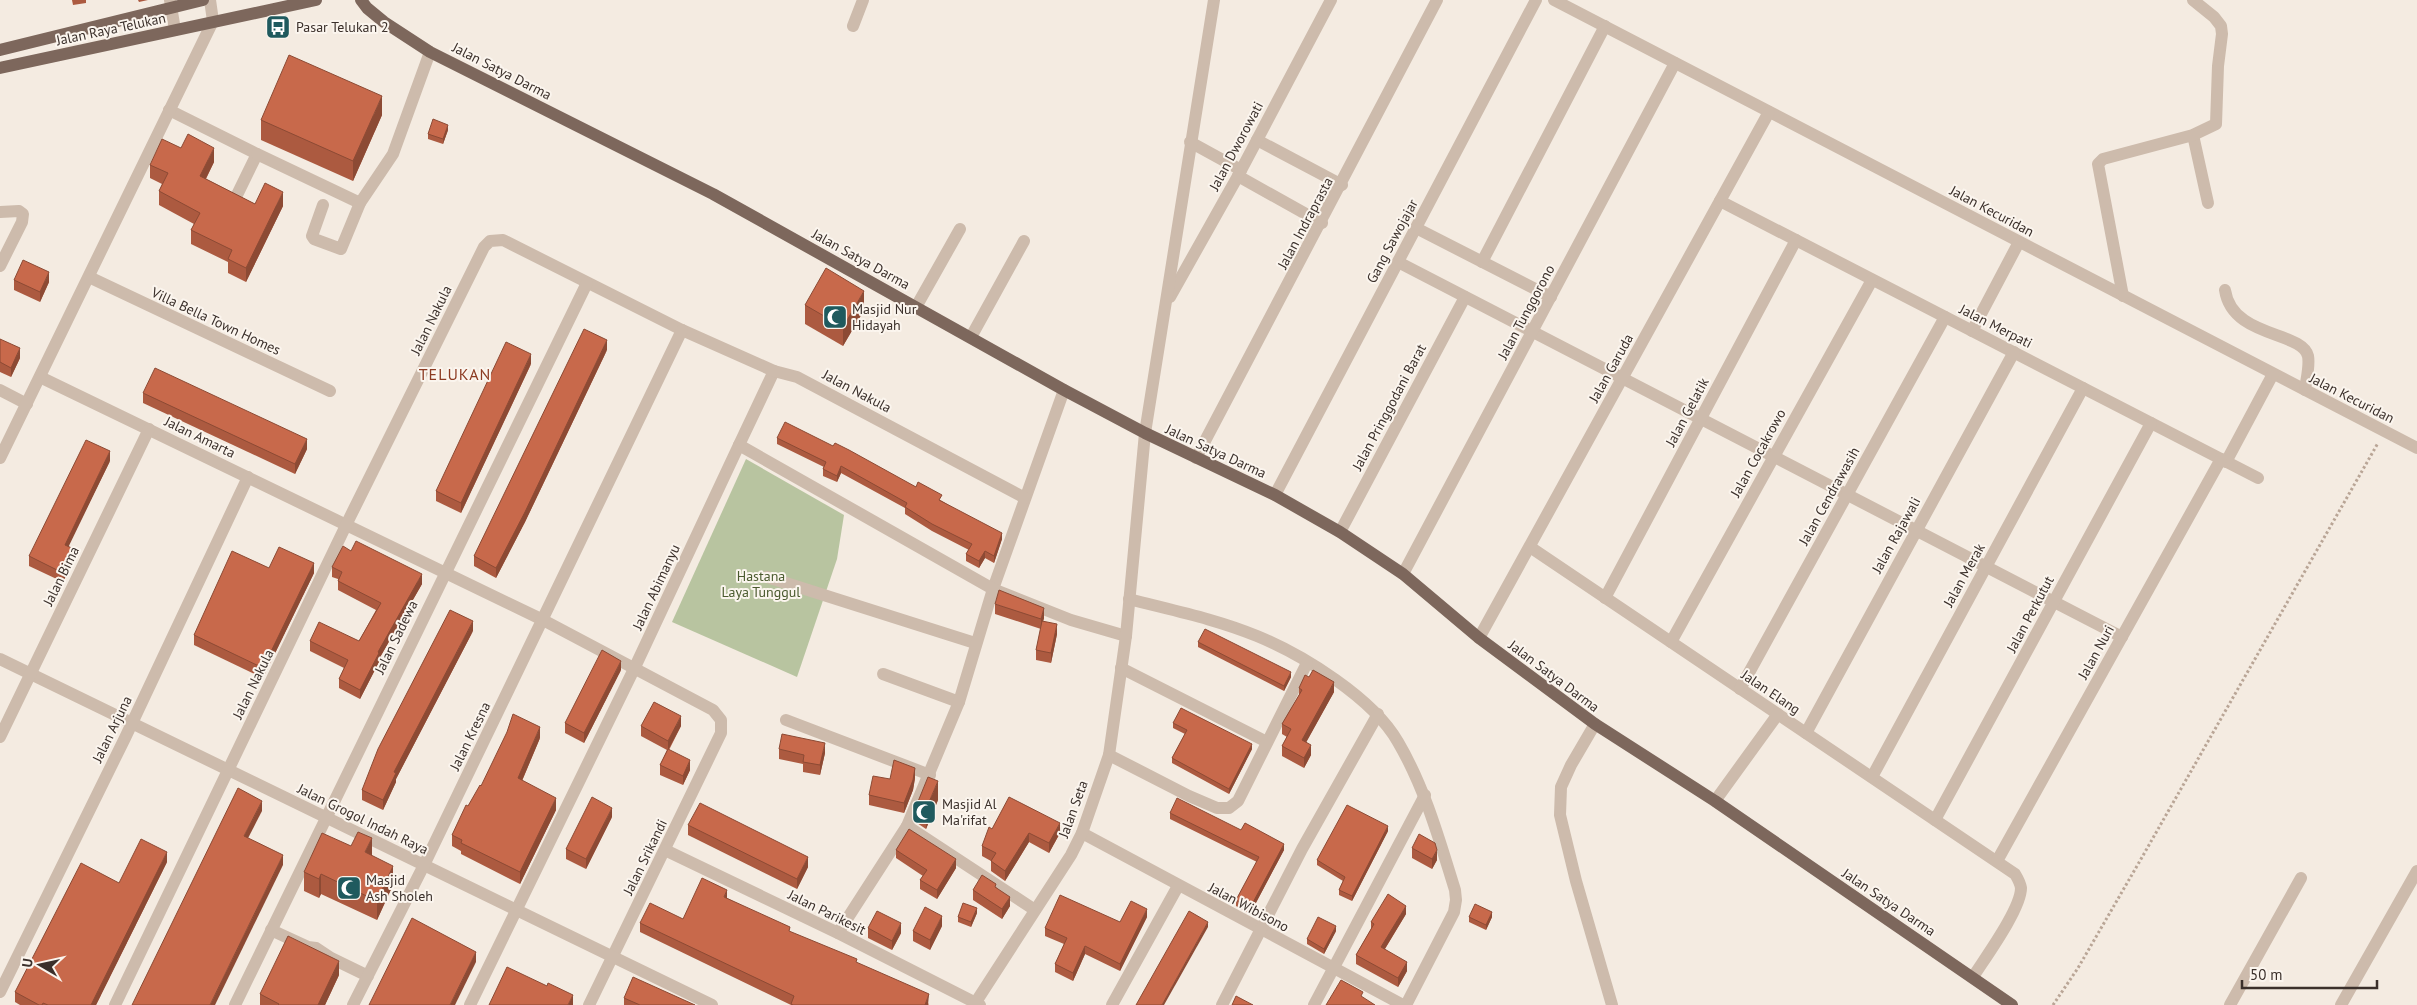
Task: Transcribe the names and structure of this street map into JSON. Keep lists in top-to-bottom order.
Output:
{
  "streets": {
    "main road": ["Jalan Raya Telukan", "Jalan Satya Darma"],
    "street": [
      "Jalan Dworowati",
      "Jalan Kecuridan",
      "Jalan Indraprasta",
      "Gang Sawojajar",
      "Jalan Tunggorono",
      "Jalan Nakula",
      "Villa Bella Town Homes",
      "Jalan Merpati",
      "Jalan Garuda",
      "Jalan Pringgodani Barat",
      "Jalan Gelatik",
      "Jalan Amarta",
      "Jalan Cocakrowo",
      "Jalan Cendrawasih",
      "Jalan Rajawali",
      "Jalan Merak",
      "Jalan Bima",
      "Jalan Abimanyu",
      "Jalan Perkutut",
      "Jalan Sadewa",
      "Jalan Nuri",
      "Jalan Elang",
      "Jalan Arjuna",
      "Jalan Kresna",
      "Jalan Seta",
      "Jalan Grogol Indah Raya",
      "Jalan Srikandi",
      "Jalan Wibisono",
      "Jalan Parikesit"
    ]
  },
  "crossings": [
    ["Jalan Satya Darma", "Jalan Indraprasta"],
    ["Jalan Satya Darma", "Gang Sawojajar"],
    ["Jalan Satya Darma", "Jalan Tunggorono"],
    ["Jalan Satya Darma", "Jalan Garuda"],
    ["Jalan Satya Darma", "Jalan Pringgodani Barat"],
    ["Jalan Satya Darma", "Jalan Elang"],
    ["Jalan Satya Darma", "Jalan Seta"],
    ["Jalan Dworowati", "Jalan Seta"],
    ["Jalan Kecuridan", "Jalan Tunggorono"],
    ["Jalan Kecuridan", "Jalan Garuda"],
    ["Jalan Kecuridan", "Jalan Nuri"],
    ["Jalan Nakula", "Jalan Amarta"],
    ["Jalan Nakula", "Jalan Abimanyu"],
    ["Jalan Nakula", "Jalan Sadewa"],
    ["Jalan Nakula", "Jalan Kresna"],
    ["Jalan Nakula", "Jalan Grogol Indah Raya"],
    ["Jalan Merpati", "Jalan Garuda"],
    ["Jalan Merpati", "Jalan Gelatik"],
    ["Jalan Merpati", "Jalan Cocakrowo"],
    ["Jalan Merpati", "Jalan Cendrawasih"],
    ["Jalan Merpati", "Jalan Rajawali"],
    ["Jalan Merpati", "Jalan Merak"],
    ["Jalan Merpati", "Jalan Perkutut"],
    ["Jalan Merpati", "Jalan Nuri"],
    ["Jalan Garuda", "Jalan Elang"],
    ["Jalan Gelatik", "Jalan Elang"],
    ["Jalan Amarta", "Jalan Bima"],
    ["Jalan Amarta", "Jalan Abimanyu"],
    ["Jalan Amarta", "Jalan Sadewa"],
    ["Jalan Amarta", "Jalan Arjuna"],
    ["Jalan Amarta", "Jalan Kresna"],
    ["Jalan Amarta", "Jalan Srikandi"],
    ["Jalan Cocakrowo", "Jalan Elang"],
    ["Jalan Cendrawasih", "Jalan Elang"],
    ["Jalan Rajawali", "Jalan Elang"],
    ["Jalan Merak", "Jalan Elang"],
    ["Jalan Bima", "Jalan Grogol Indah Raya"],
    ["Jalan Abimanyu", "Jalan Grogol Indah Raya"],
    ["Jalan Perkutut", "Jalan Elang"],
    ["Jalan Sadewa", "Jalan Grogol Indah Raya"],
    ["Jalan Nuri", "Jalan Elang"],
    ["Jalan Arjuna", "Jalan Grogol Indah Raya"],
    ["Jalan Kresna", "Jalan Grogol Indah Raya"],
    ["Jalan Seta", "Jalan Wibisono"],
    ["Jalan Seta", "Jalan Parikesit"],
    ["Jalan Grogol Indah Raya", "Jalan Srikandi"],
    ["Jalan Srikandi", "Jalan Parikesit"]
  ],
  "districts": ["TELUKAN"],
  "parks": ["Hastana Laya Tunggul"],
  "places": {
    "bus stop": ["Pasar Telukan 2"],
    "mosque": ["Masjid Nur Hidayah", "Masjid Al Ma'rifat", "Masjid Ash Sholeh"]
  },
  "scale_bar": "50 m",
  "north": "left"
}
